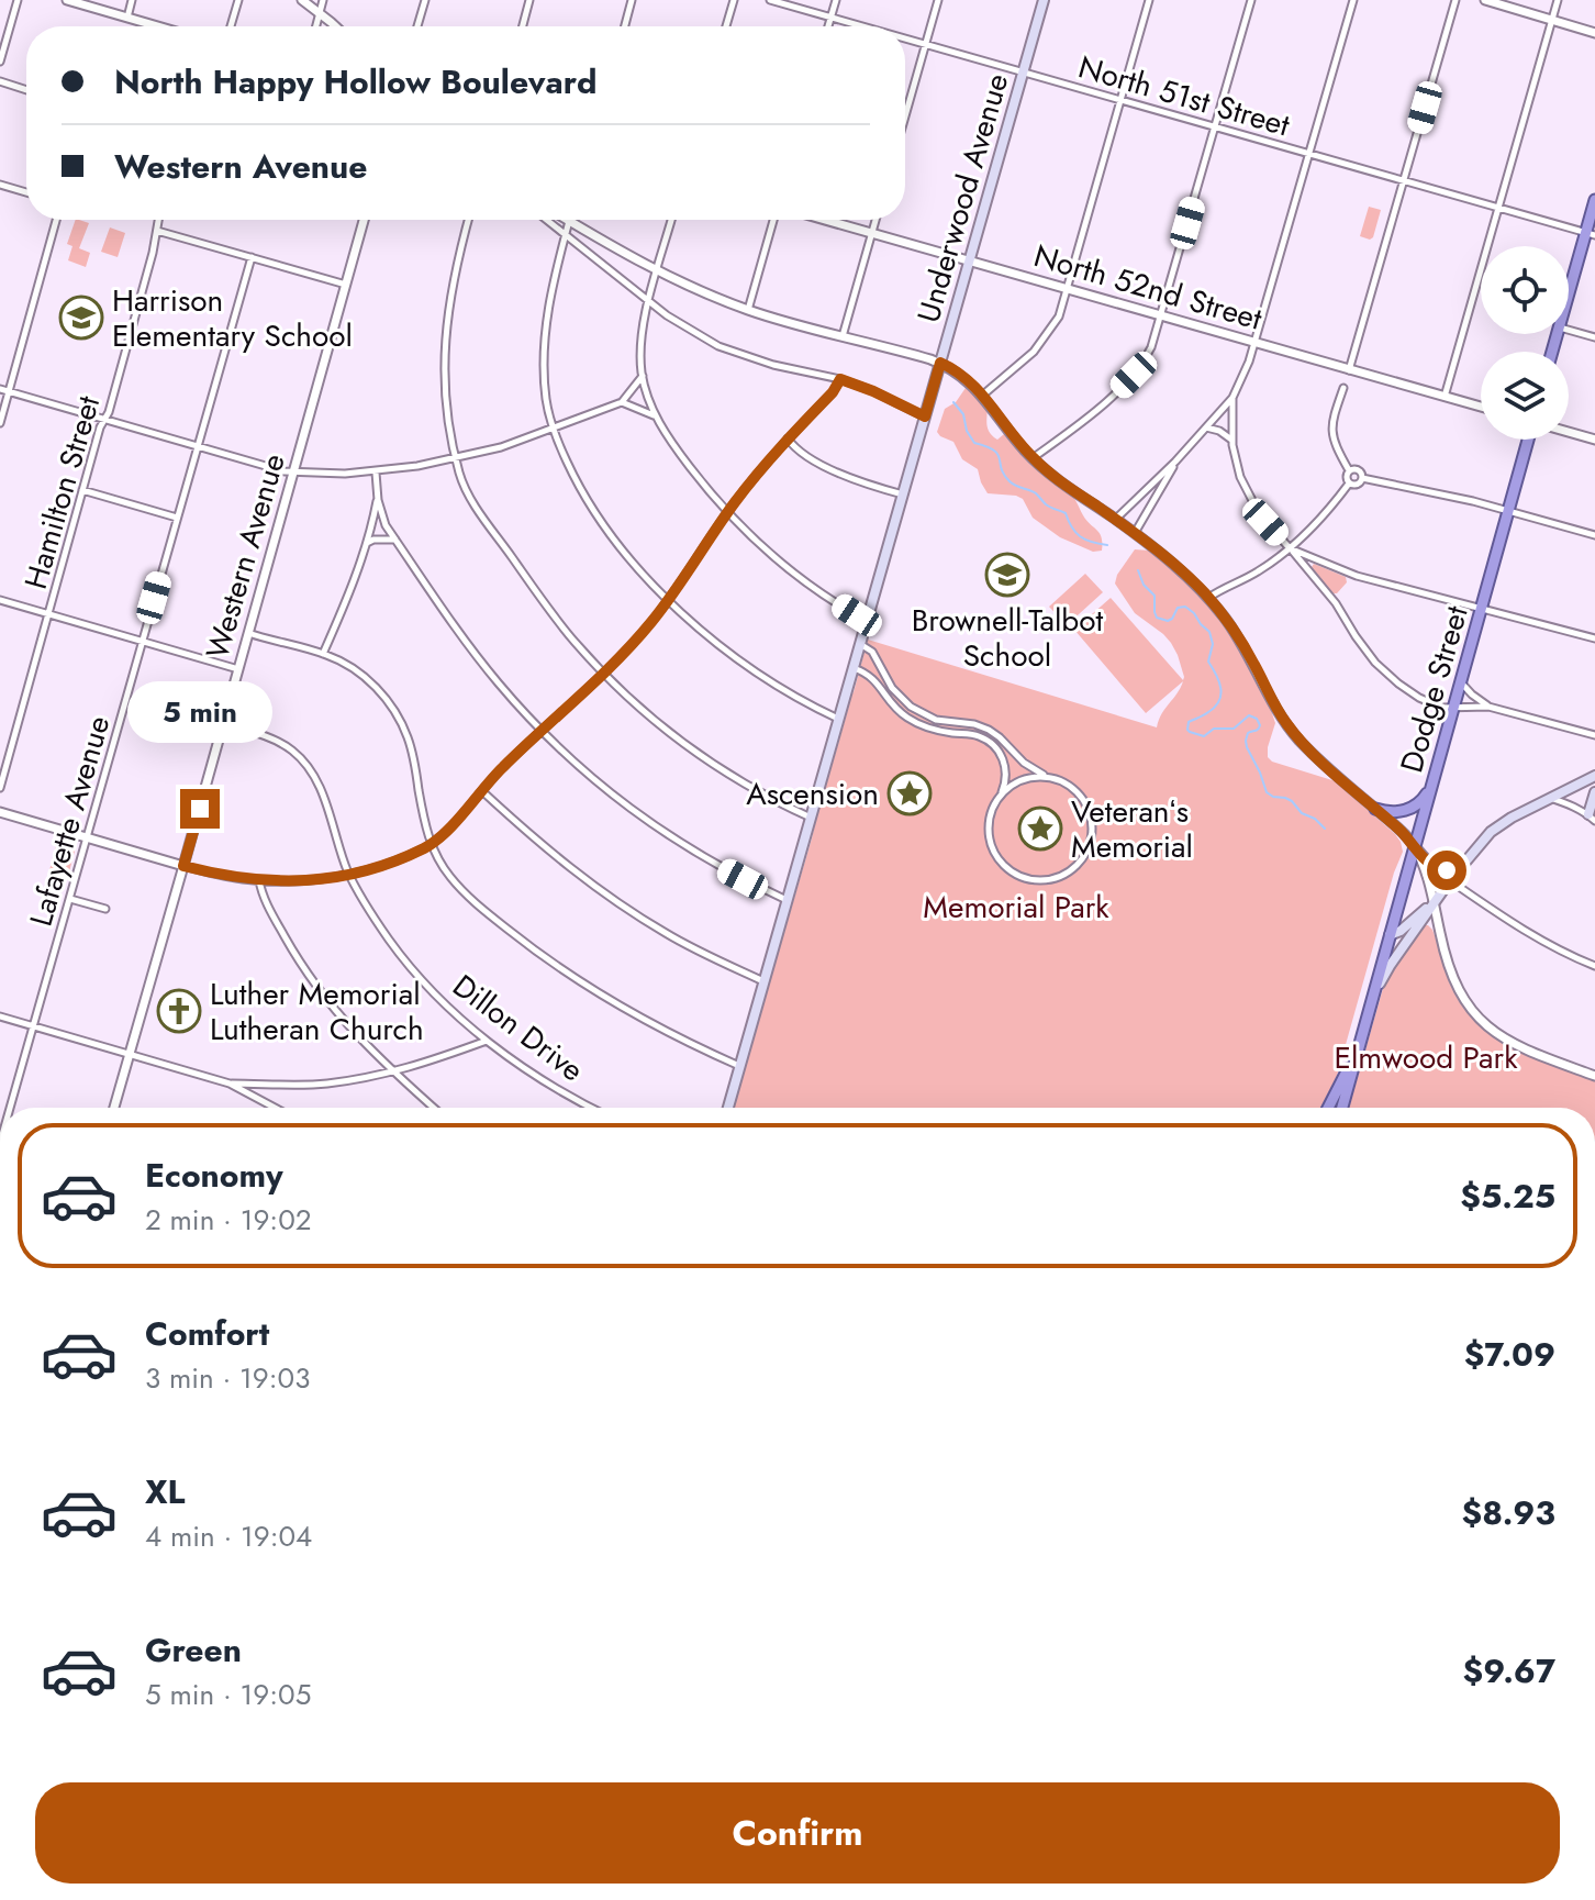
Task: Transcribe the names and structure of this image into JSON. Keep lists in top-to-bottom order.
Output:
{
  "streets": {
    "highway": ["Dodge Street"],
    "main road": ["Underwood Avenue"],
    "street": [
      "North 51st Street",
      "North 52nd Street",
      "Hamilton Street",
      "Western Avenue",
      "Lafayette Avenue",
      "Dillon Drive"
    ]
  },
  "crossings": [
    ["North 51st Street", "Underwood Avenue"],
    ["Underwood Avenue", "North 52nd Street"],
    ["Western Avenue", "Dillon Drive"]
  ],
  "parks": ["Memorial Park", "Elmwood Park"],
  "places": {
    "school or university": ["Harrison Elementary School", "Brownell-Talbot School"],
    "place": ["Ascension", "Veteranʻs Memorial"],
    "church": ["Luther Memorial Lutheran Church"]
  },
  "page": {
    "banner": ["North Happy Hollow Boulevard", "Western Avenue"],
    "bubble": "5 min",
    "list": [
      {
        "name": "Economy",
        "note": "2 min · 19:02",
        "value": "$5.25"
      },
      {
        "name": "Comfort",
        "note": "3 min · 19:03",
        "value": "$7.09"
      },
      {
        "name": "XL",
        "note": "4 min · 19:04",
        "value": "$8.93"
      },
      {
        "name": "Green",
        "note": "5 min · 19:05",
        "value": "$9.67"
      }
    ],
    "buttons": "Confirm"
  }
}
